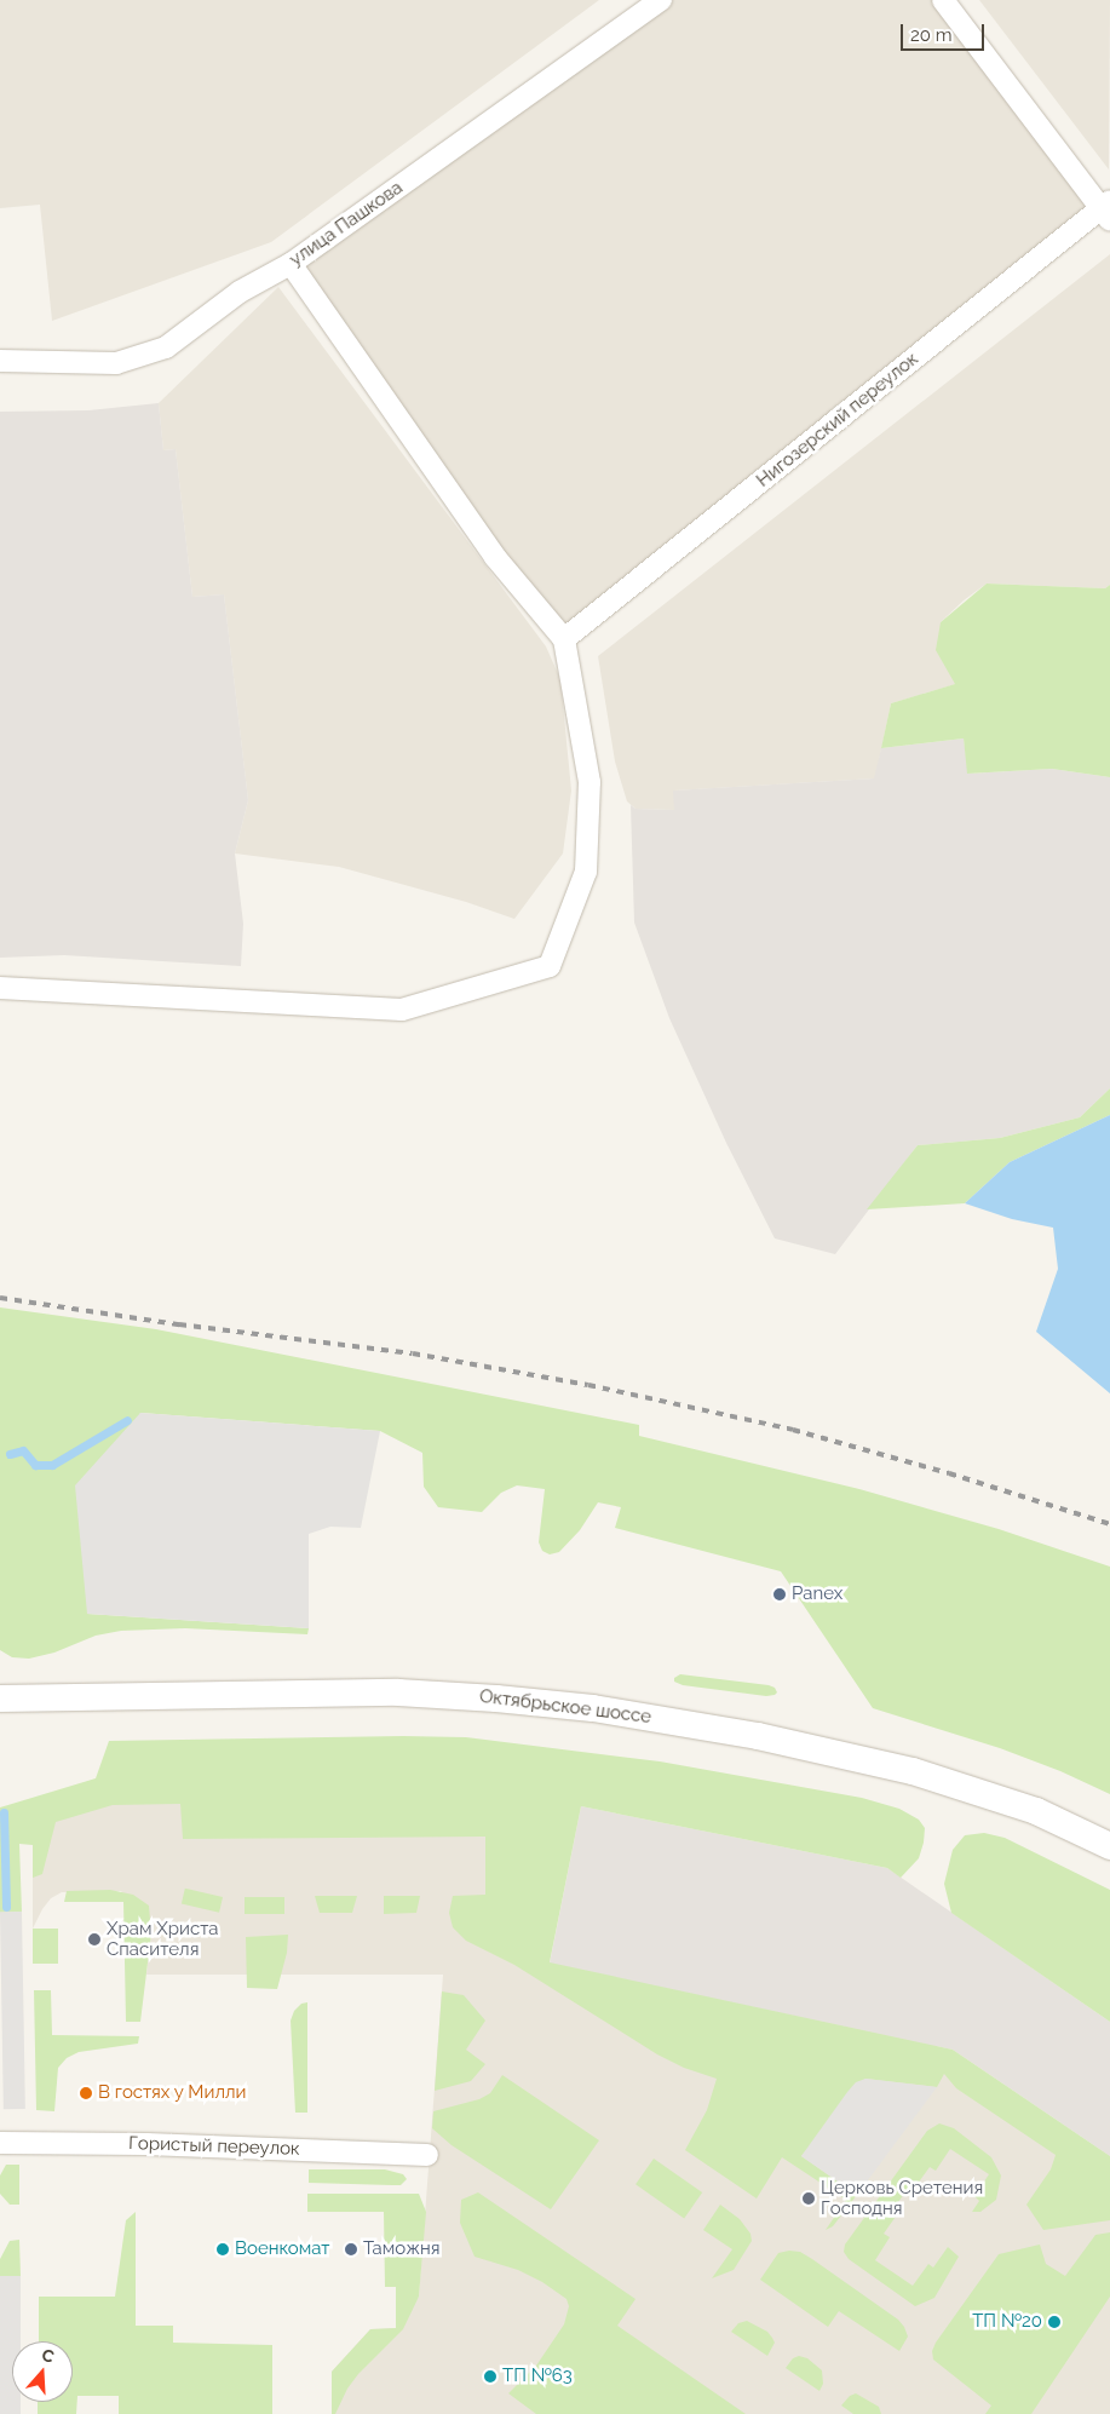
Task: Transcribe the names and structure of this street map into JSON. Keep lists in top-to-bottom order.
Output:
{
  "streets": {
    "street": [
      "улица Пашкова",
      "Нигозерский переулок",
      "Октябрьское шоссе",
      "Гористый переулок"
    ]
  },
  "places": [
    "Panex",
    "Храм Христа Спасителя",
    "В гостях у Милли",
    "Церковь Сретения Господня",
    "Военкомат",
    "Таможня",
    "ТП №20",
    "ТП №63"
  ],
  "scale_bar": "20 m",
  "north": "top"
}
